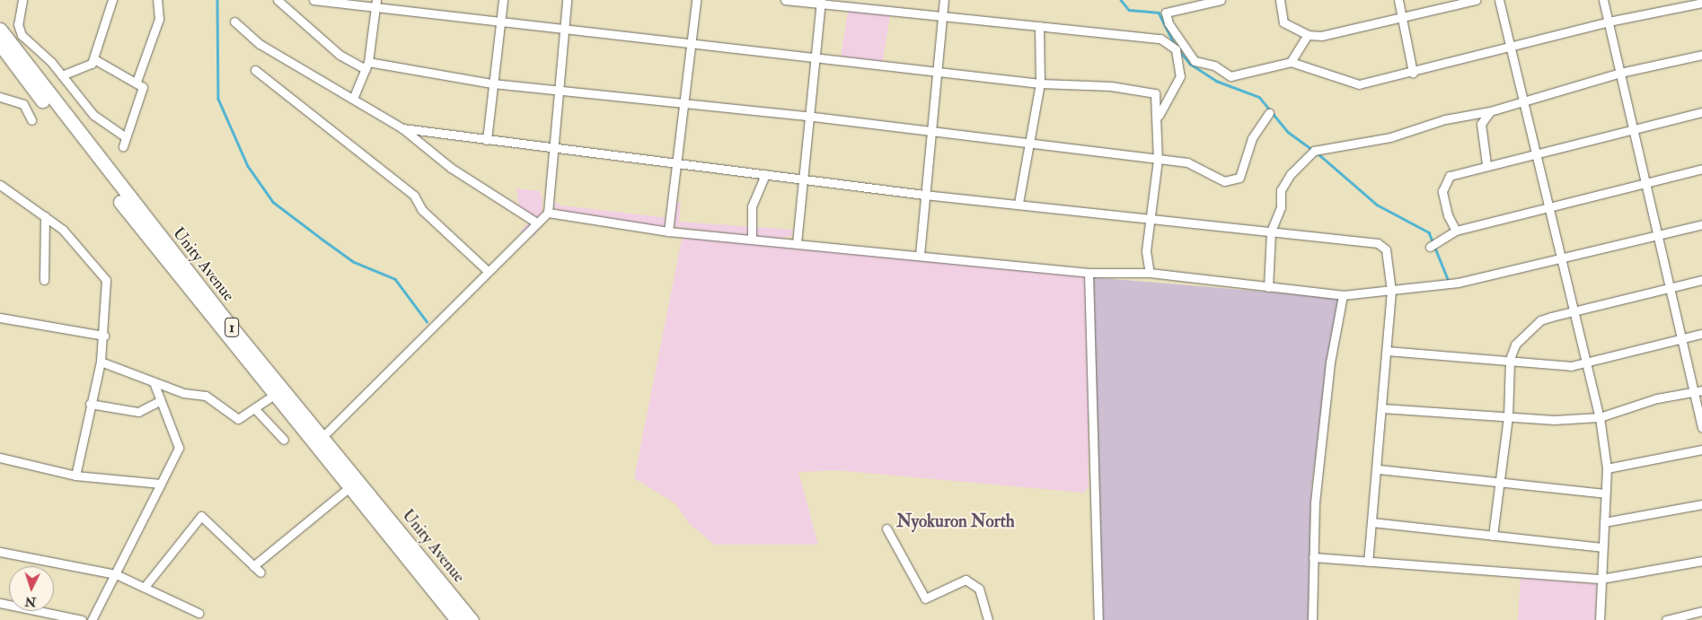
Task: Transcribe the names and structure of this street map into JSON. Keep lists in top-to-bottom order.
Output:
{
  "streets": {
    "main road": ["Unity Avenue", "1"]
  },
  "districts": ["Nyokuron North"],
  "north": "bottom"
}
